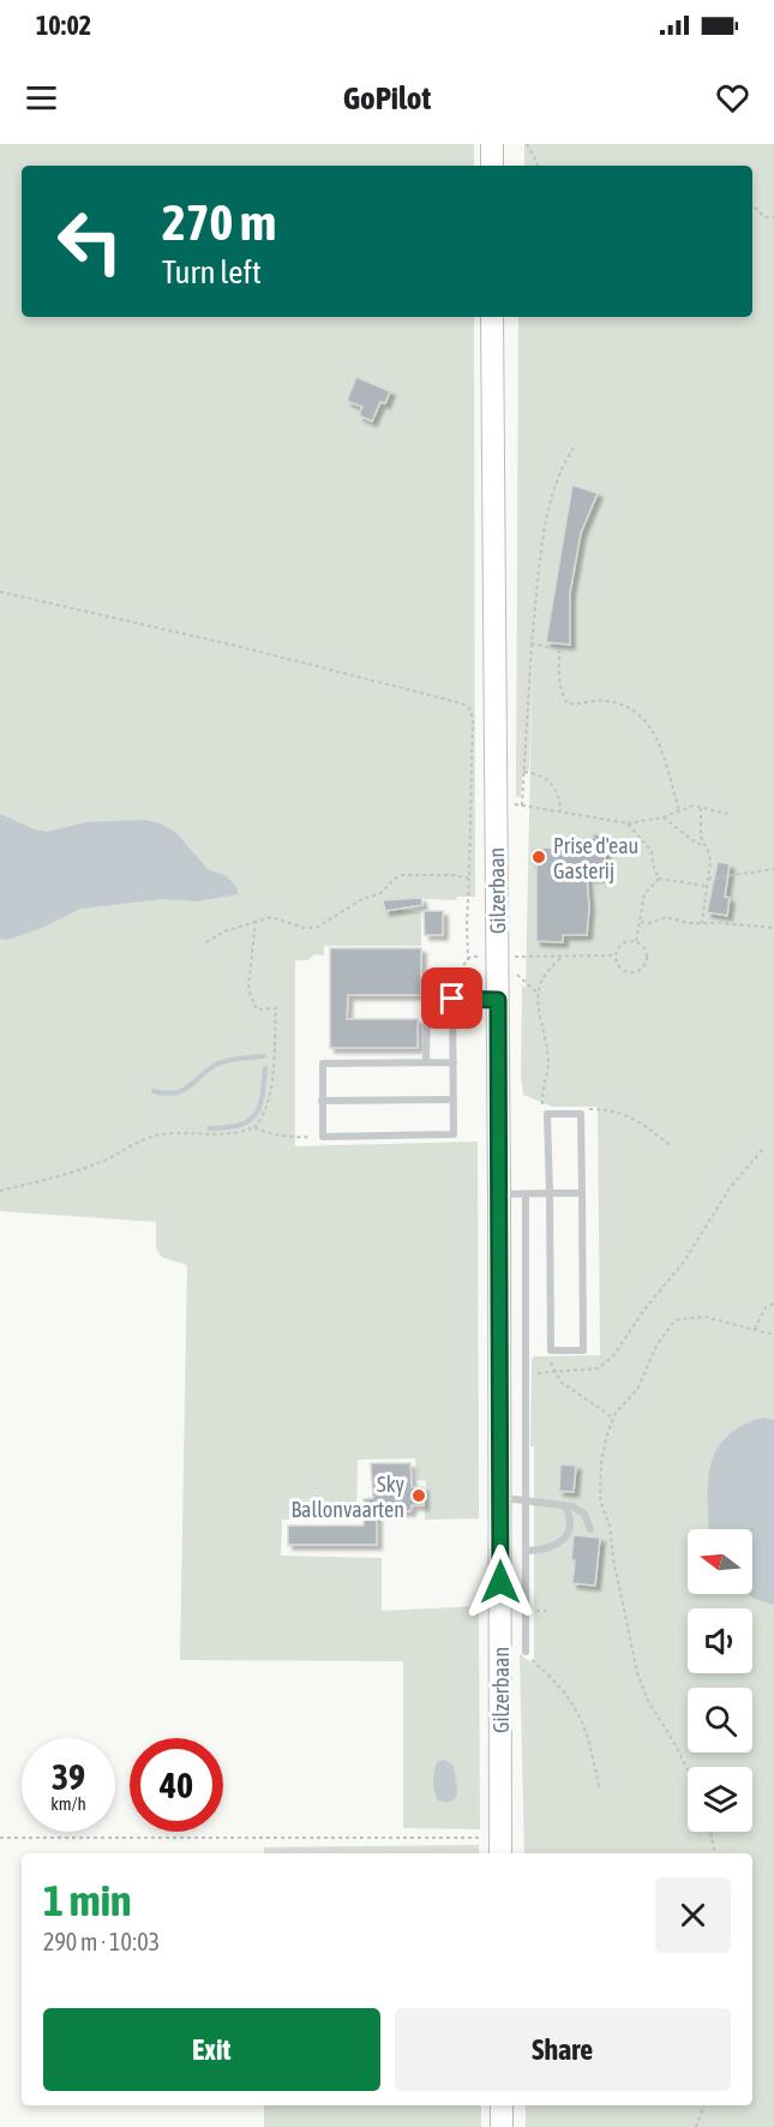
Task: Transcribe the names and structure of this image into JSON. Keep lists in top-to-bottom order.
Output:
{
  "streets": {
    "street": ["Gilzerbaan"]
  },
  "places": ["Prise d'eau Gasterij", "Sky Ballonvaarten"],
  "north": "left",
  "page": {
    "status": "10:02",
    "header": "GoPilot",
    "turn": ["270 m", "Turn left"],
    "speed": "39 km/h",
    "limit": "40",
    "heading": ["1 min", "290 m · 10:03"],
    "buttons": ["Exit", "Share"]
  }
}
